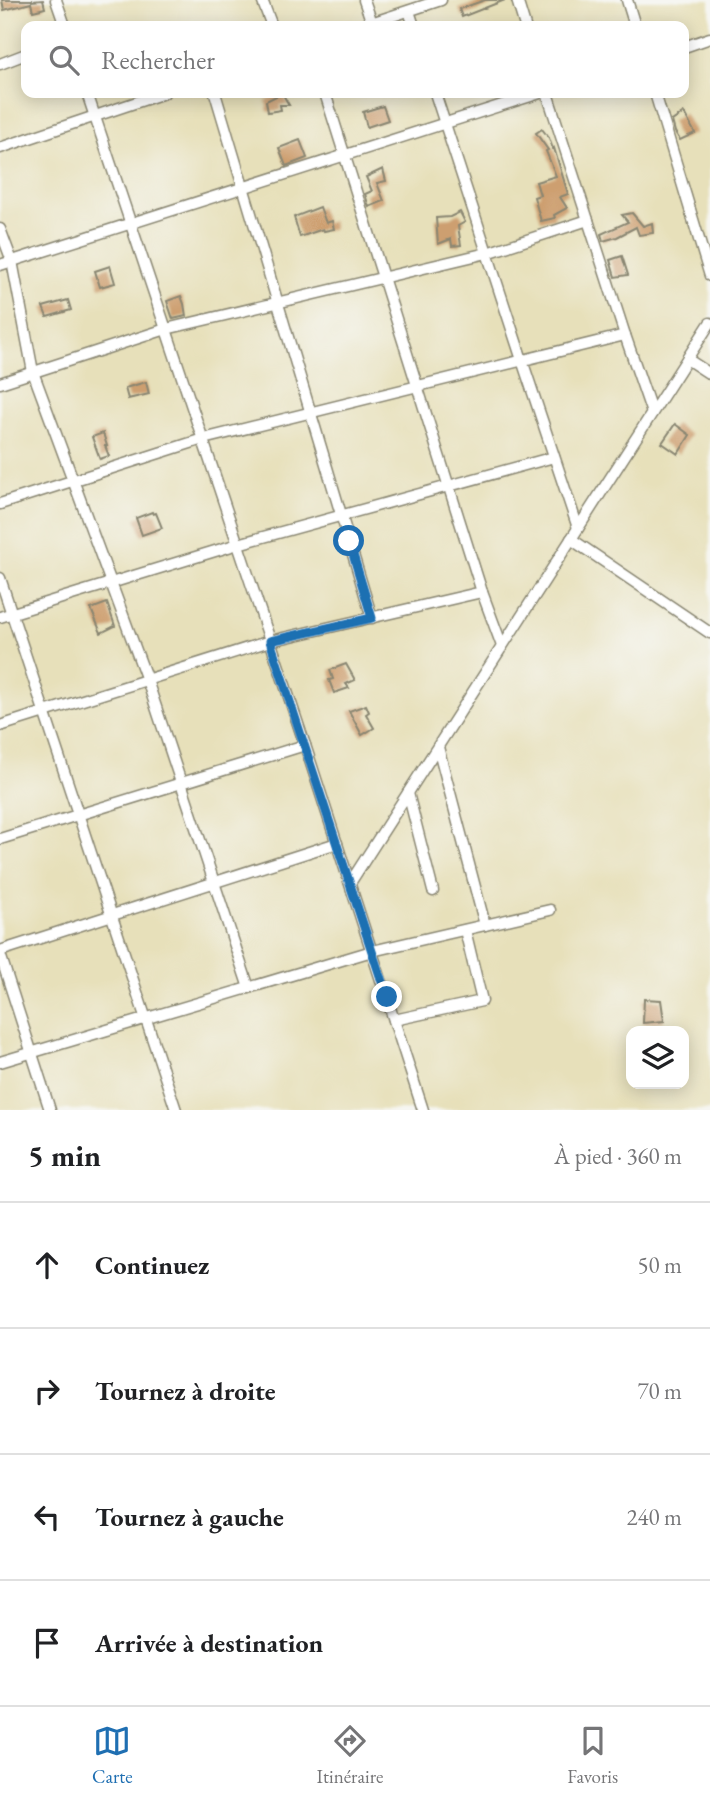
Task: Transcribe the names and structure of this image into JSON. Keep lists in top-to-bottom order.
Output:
{
  "page": {
    "search": "Rechercher",
    "heading": ["5 min", "À pied · 360 m"],
    "list": [
      ["Continuez", "50 m"],
      ["Tournez à droite", "70 m"],
      ["Tournez à gauche", "240 m"],
      "Arrivée à destination"
    ],
    "nav": ["Carte", "Itinéraire", "Favoris"]
  }
}
